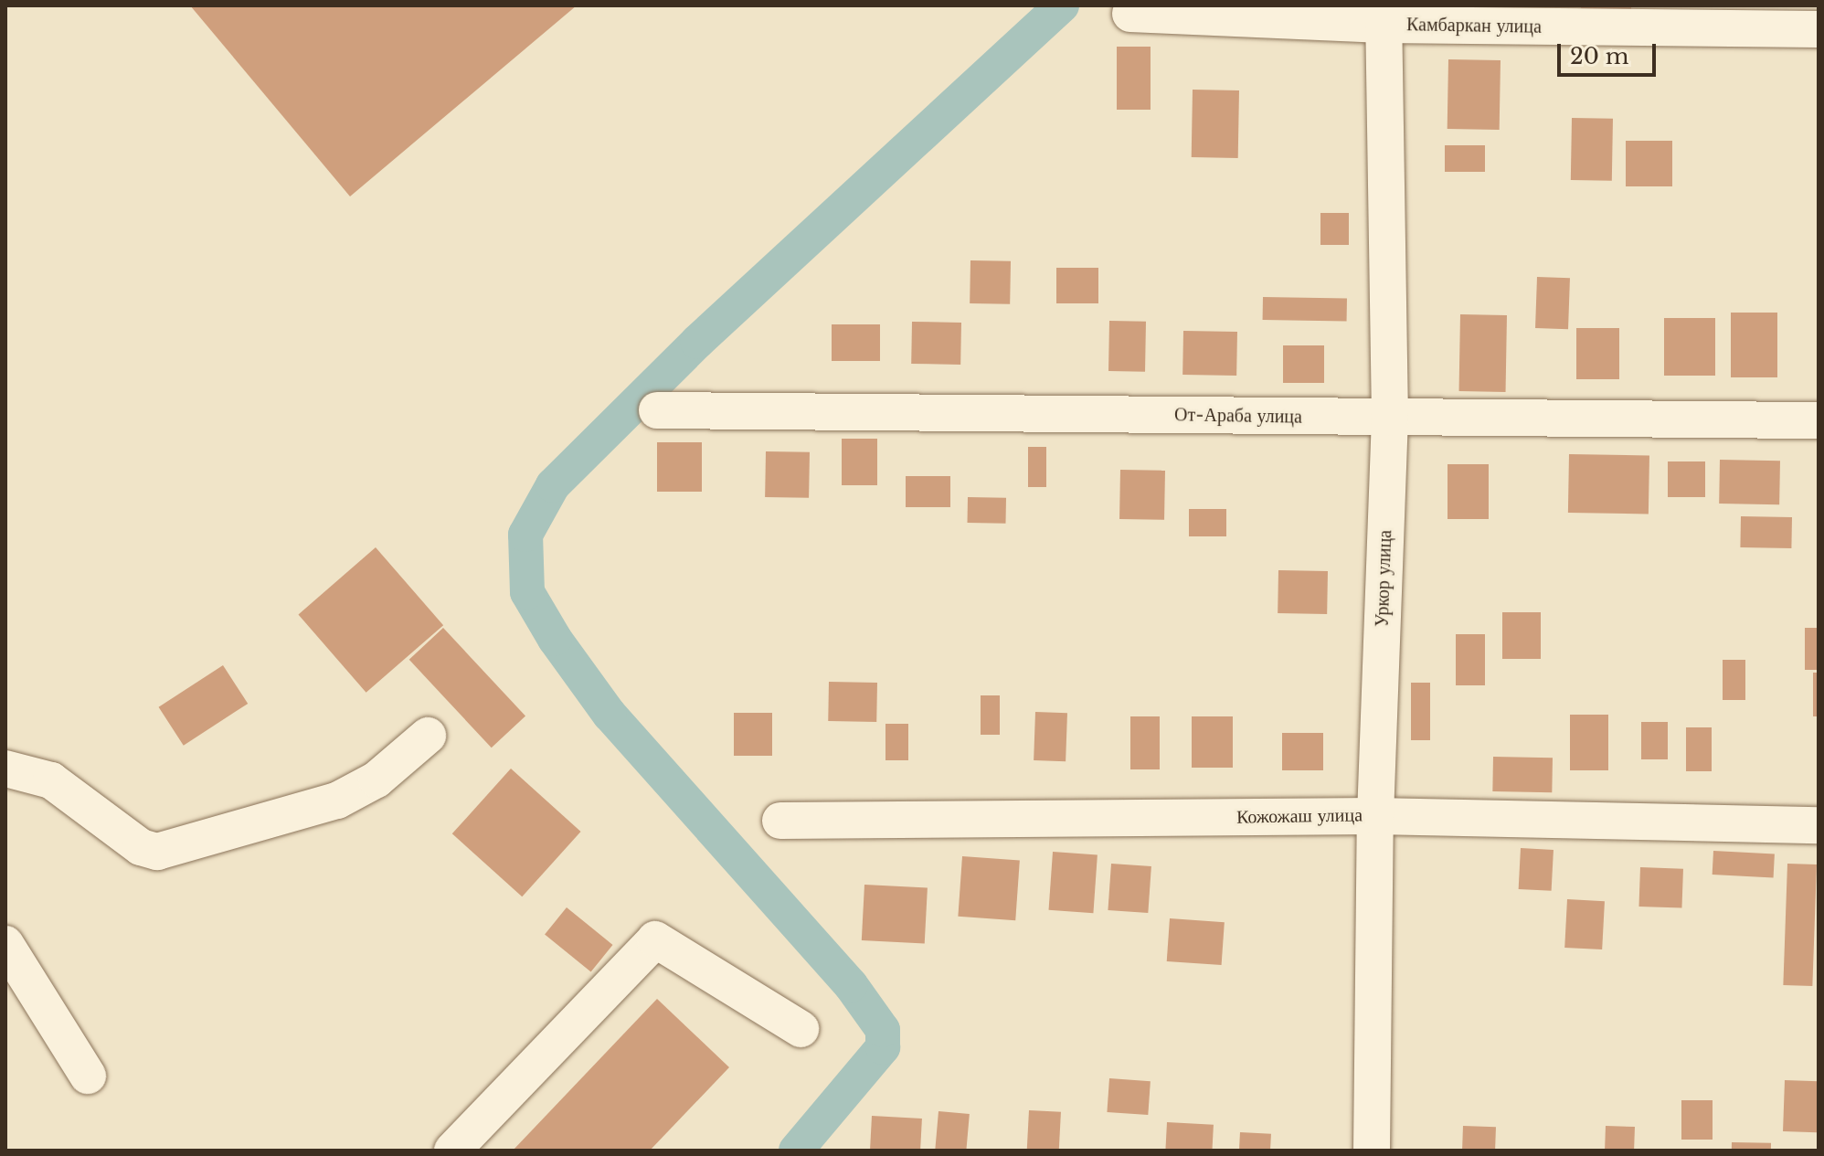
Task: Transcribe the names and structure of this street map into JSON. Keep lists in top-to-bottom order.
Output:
{
  "streets": {
    "street": [
      "Камбаркан улица",
      "От-Араба улица",
      "Уркор улица",
      "Кожожаш улица"
    ]
  },
  "crossings": [
    ["Камбаркан улица", "Уркор улица"],
    ["От-Араба улица", "Уркор улица"],
    ["Уркор улица", "Кожожаш улица"]
  ],
  "scale_bar": "20 m"
}
